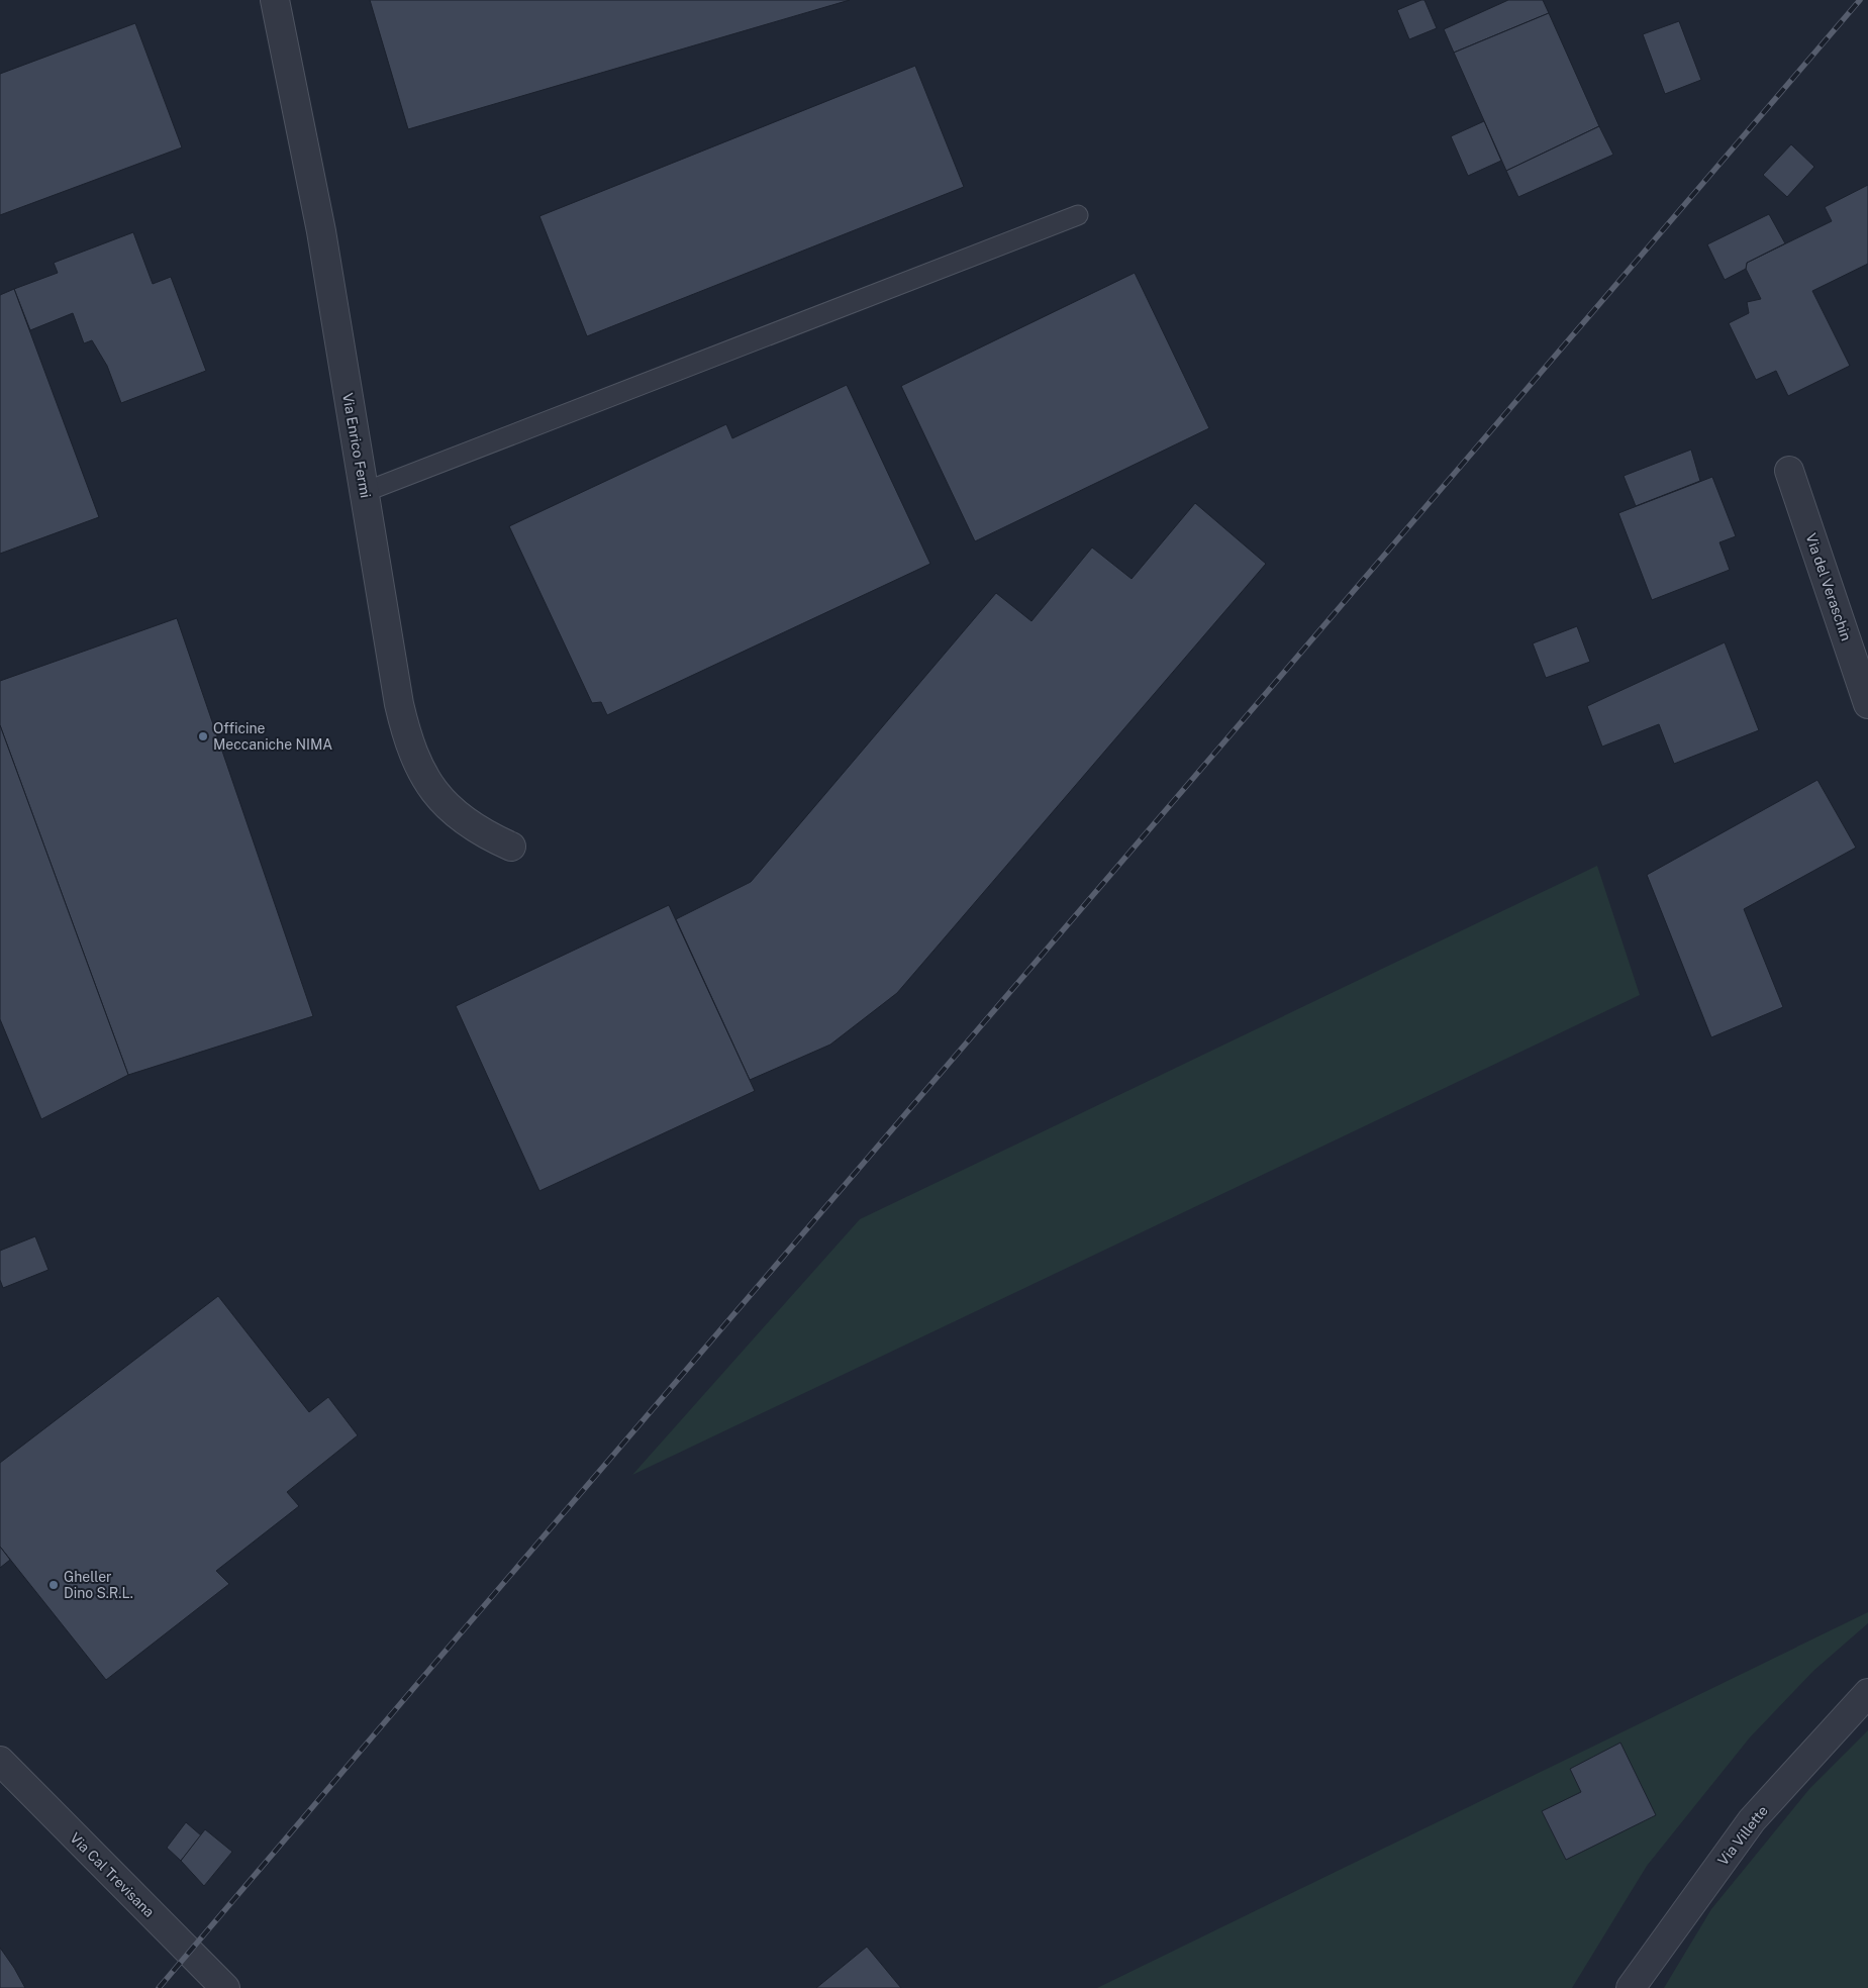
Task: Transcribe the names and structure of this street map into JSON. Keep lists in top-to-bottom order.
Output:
{
  "streets": {
    "street": [
      "Via Enrico Fermi",
      "Via del Veraschin",
      "Via Villette",
      "Via Cal Trevisana"
    ]
  },
  "places": ["Officine Meccaniche NIMA", "Gheller Dino S.R.L."]
}
